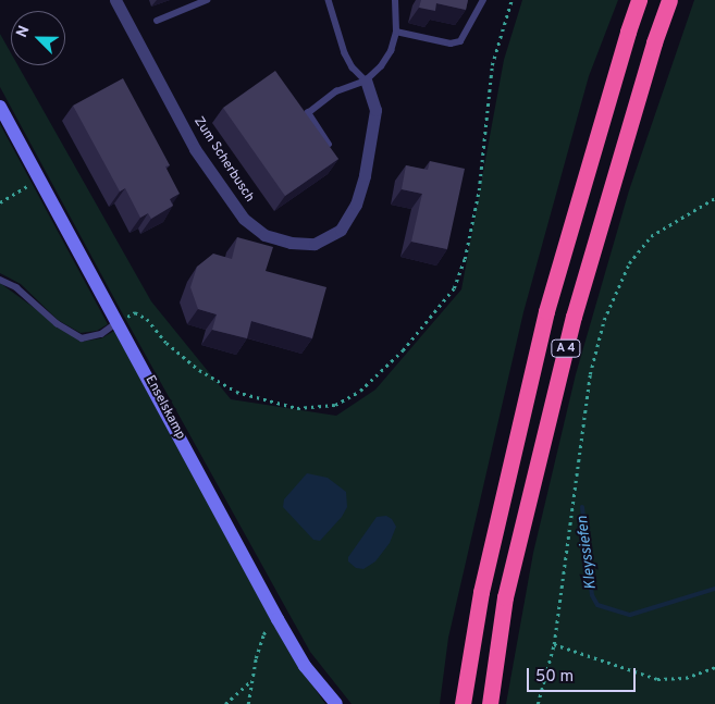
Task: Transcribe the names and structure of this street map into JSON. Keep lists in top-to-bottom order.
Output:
{
  "streets": {
    "highway": ["A 4"],
    "main road": ["Enselskamp"],
    "street": ["Zum Scherbusch"]
  },
  "water": ["Kleyssiefen"],
  "scale_bar": "50 m",
  "north": "top left"
}
